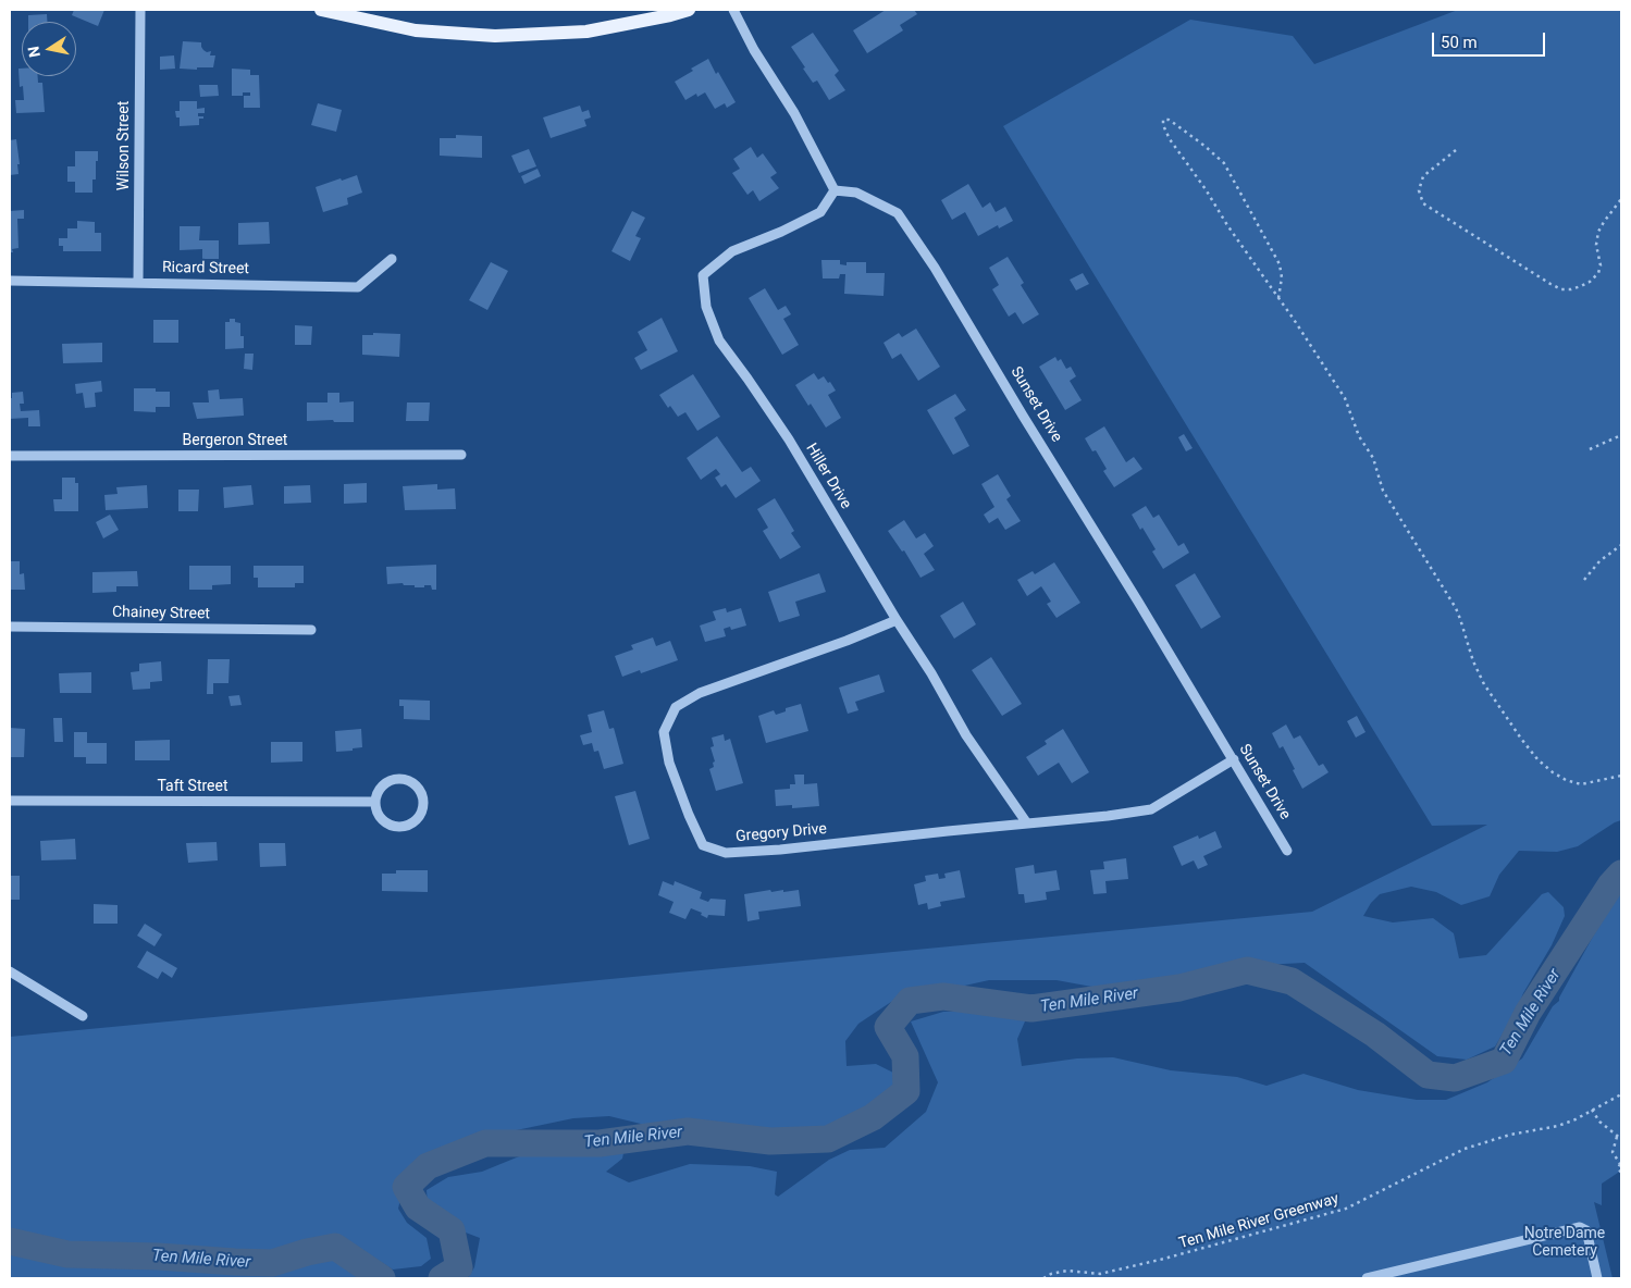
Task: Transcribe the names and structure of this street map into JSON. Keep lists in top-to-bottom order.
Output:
{
  "streets": {
    "street": [
      "Wilson Street",
      "Ricard Street",
      "Sunset Drive",
      "Bergeron Street",
      "Hiller Drive",
      "Chainey Street",
      "Taft Street",
      "Gregory Drive"
    ],
    "path": ["Ten Mile River Greenway"]
  },
  "crossings": [
    ["Wilson Street", "Ricard Street"],
    ["Sunset Drive", "Hiller Drive"],
    ["Sunset Drive", "Gregory Drive"],
    ["Hiller Drive", "Gregory Drive"]
  ],
  "water": ["Ten Mile River"],
  "parks": ["Notre Dame Cemetery"],
  "scale_bar": "50 m",
  "north": "left"
}
